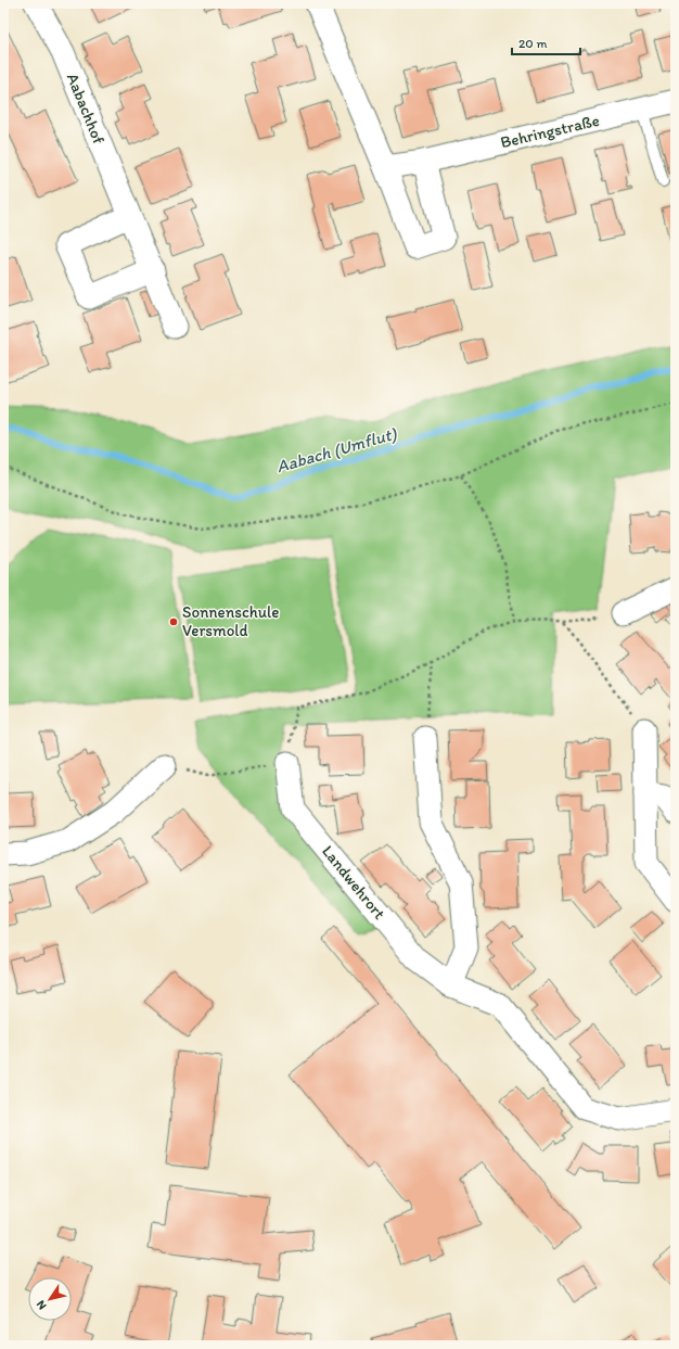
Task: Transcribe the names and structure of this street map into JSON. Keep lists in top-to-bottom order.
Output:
{
  "streets": {
    "street": ["Aabachhof", "Behringstraße", "Landwehrort"]
  },
  "water": ["Aabach (Umflut)"],
  "places": ["Sonnenschule Versmold"],
  "scale_bar": "20 m",
  "north": "bottom left"
}
